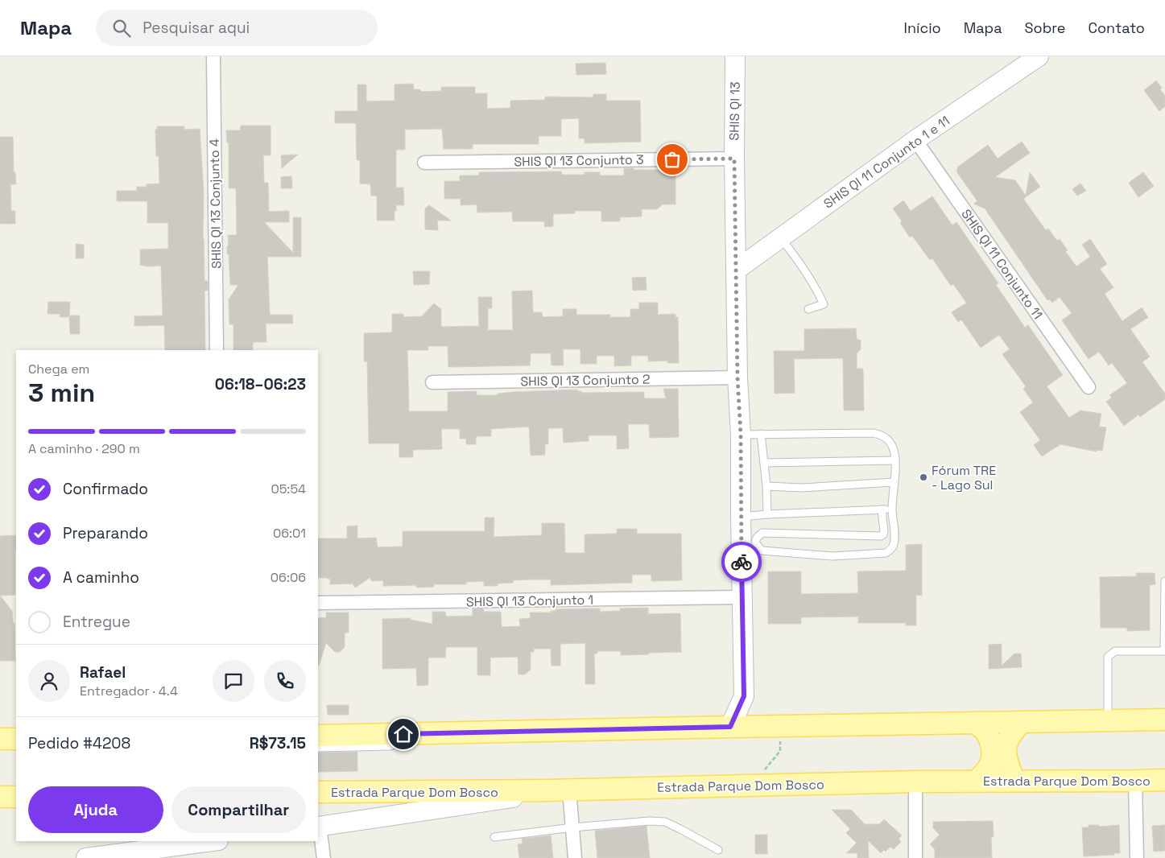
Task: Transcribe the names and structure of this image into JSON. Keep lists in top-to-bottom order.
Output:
{
  "streets": {
    "main road": ["Estrada Parque Dom Bosco"],
    "street": [
      "SHIS QI 13",
      "SHIS QI 13 Conjunto 3",
      "SHIS QI 11 Conjunto 1 e 11",
      "SHIS QI 13 Conjunto 4",
      "SHIS QI 11 Conjunto 11",
      "SHIS QI 13 Conjunto 2",
      "SHIS QI 13 Conjunto 1"
    ]
  },
  "crossings": [
    ["SHIS QI 13", "SHIS QI 13 Conjunto 3"],
    ["SHIS QI 13", "SHIS QI 11 Conjunto 1 e 11"],
    ["SHIS QI 13", "SHIS QI 13 Conjunto 2"],
    ["SHIS QI 13", "SHIS QI 13 Conjunto 1"],
    ["SHIS QI 11 Conjunto 1 e 11", "SHIS QI 11 Conjunto 11"]
  ],
  "places": ["Fórum TRE - Lago Sul"],
  "page": {
    "header": "Mapa",
    "search": "Pesquisar aqui",
    "nav": [
      "Início",
      "Mapa",
      "Sobre",
      "Contato"
    ],
    "heading": ["3 min", "Chega em", "06:18–06:23"],
    "panel": [
      "Rafael",
      "Entregador · 4.4",
      "Pedido #4208",
      "R$73.15"
    ],
    "bar": "A caminho · 290 m",
    "list": [
      ["Confirmado", "05:54"],
      ["Preparando", "06:01"],
      ["A caminho", "06:06"],
      "Entregue"
    ],
    "buttons": ["Ajuda", "Compartilhar"]
  }
}
